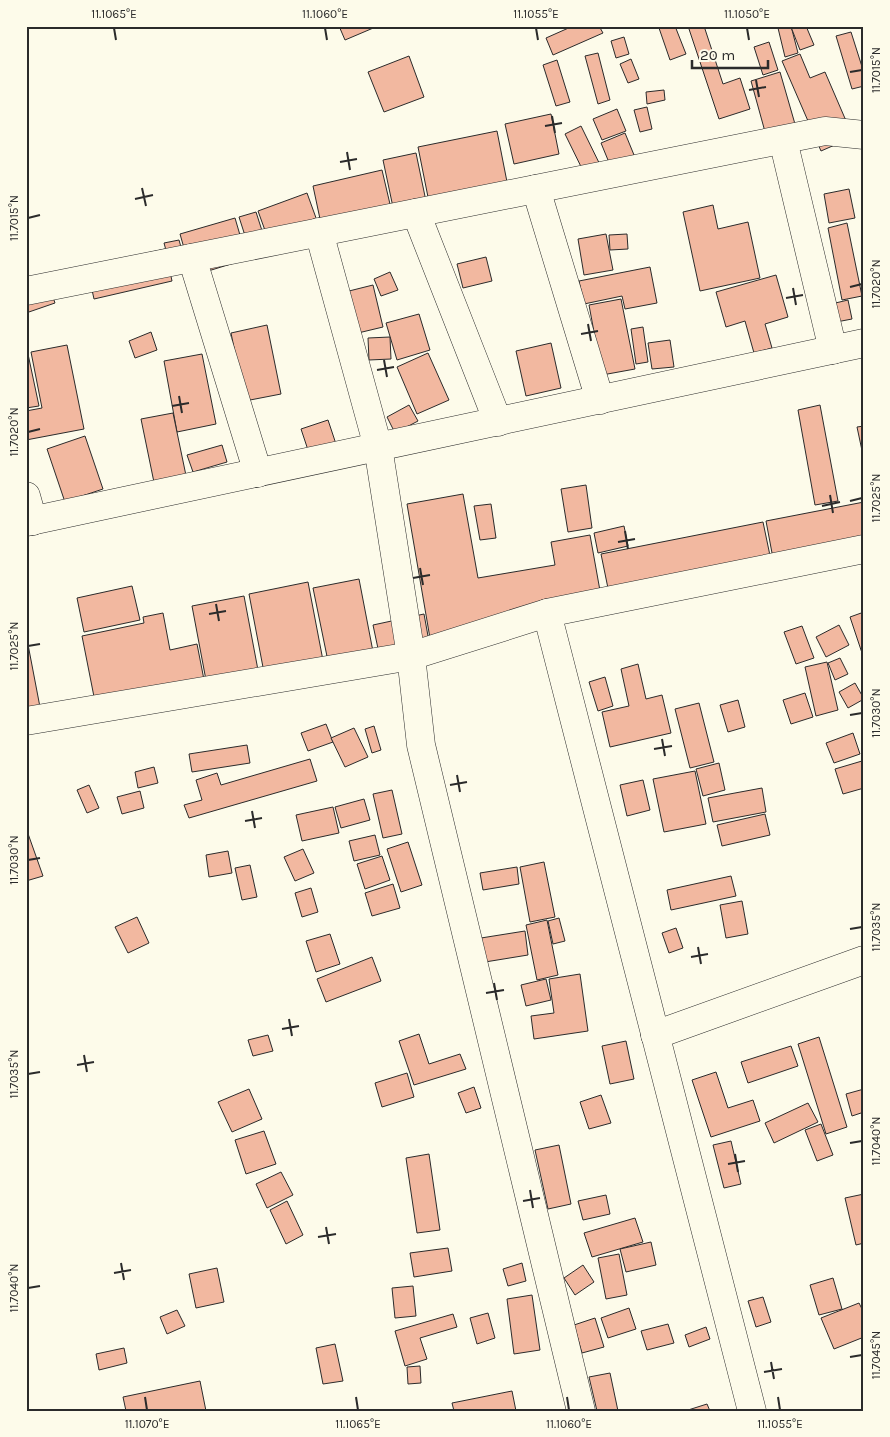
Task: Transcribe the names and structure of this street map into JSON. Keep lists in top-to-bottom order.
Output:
{
  "scale_bar": "20 m",
  "coordinates": [
    "11.1065°E",
    "11.1060°E",
    "11.1055°E",
    "11.1050°E",
    "11.7015°N",
    "11.7020°N",
    "11.7025°N",
    "11.7030°N",
    "11.7035°N",
    "11.7040°N",
    "11.7045°N",
    "11.1070°E"
  ]
}
